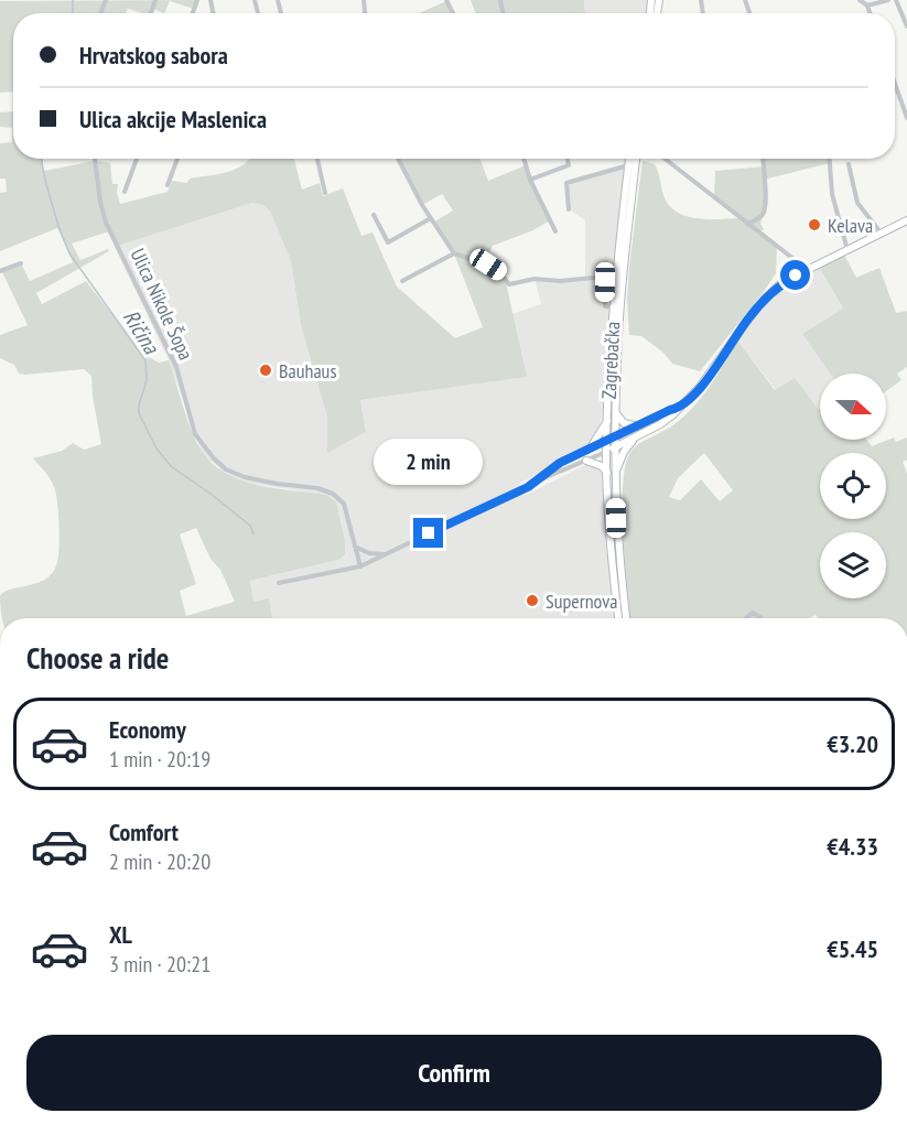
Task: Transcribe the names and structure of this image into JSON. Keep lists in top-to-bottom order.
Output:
{
  "streets": {
    "main road": ["Zagrebačka"],
    "street": ["Ulica Nikole Šopa"]
  },
  "water": ["Ričina"],
  "places": ["Kelava", "Bauhaus", "Supernova"],
  "north": "right",
  "page": {
    "banner": ["Hrvatskog sabora", "Ulica akcije Maslenica"],
    "bubble": "2 min",
    "heading": "Choose a ride",
    "list": [
      {
        "name": "Economy",
        "note": "1 min · 20:19",
        "value": "€3.20"
      },
      {
        "name": "Comfort",
        "note": "2 min · 20:20",
        "value": "€4.33"
      },
      {
        "name": "XL",
        "note": "3 min · 20:21",
        "value": "€5.45"
      }
    ],
    "buttons": "Confirm"
  }
}
